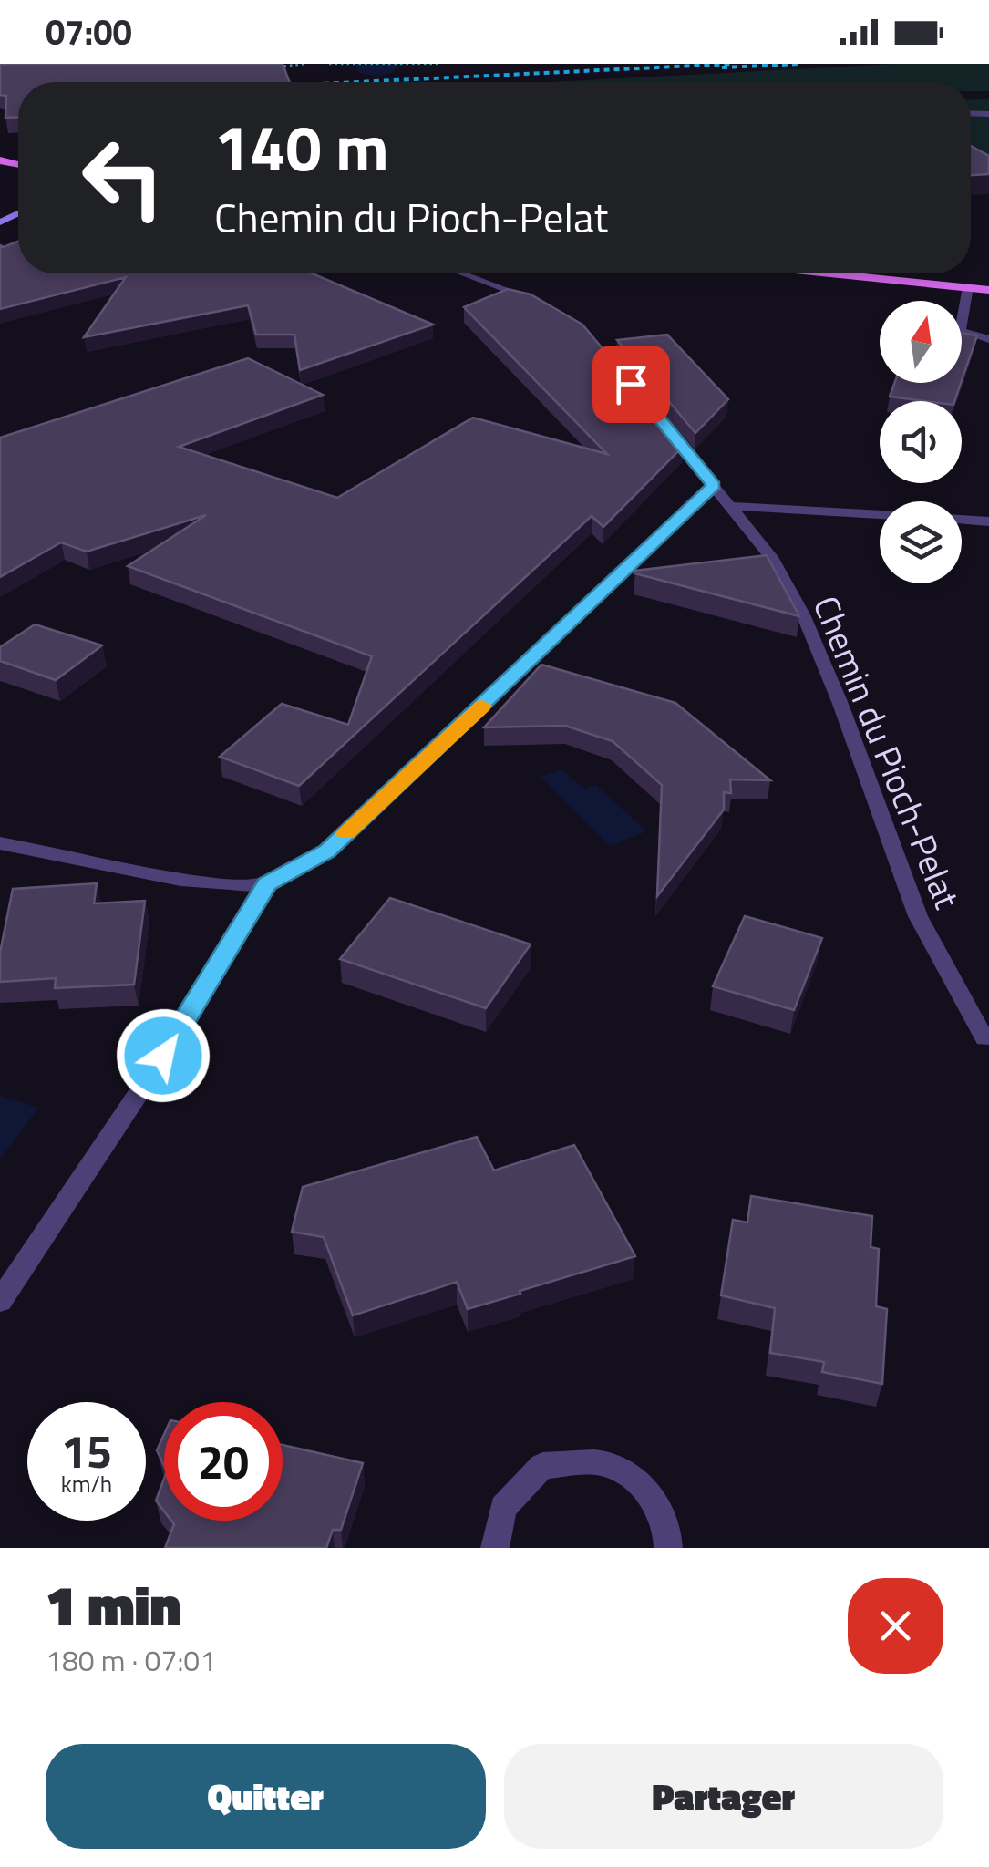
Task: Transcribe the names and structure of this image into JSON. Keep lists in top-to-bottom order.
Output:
{
  "streets": {
    "street": ["Chemin du Pioch-Pelat"]
  },
  "north": "top",
  "page": {
    "status": "07:00",
    "turn": ["140 m", "Chemin du Pioch-Pelat"],
    "speed": "15 km/h",
    "limit": "20",
    "heading": ["1 min", "180 m · 07:01"],
    "buttons": ["Quitter", "Partager"]
  }
}
